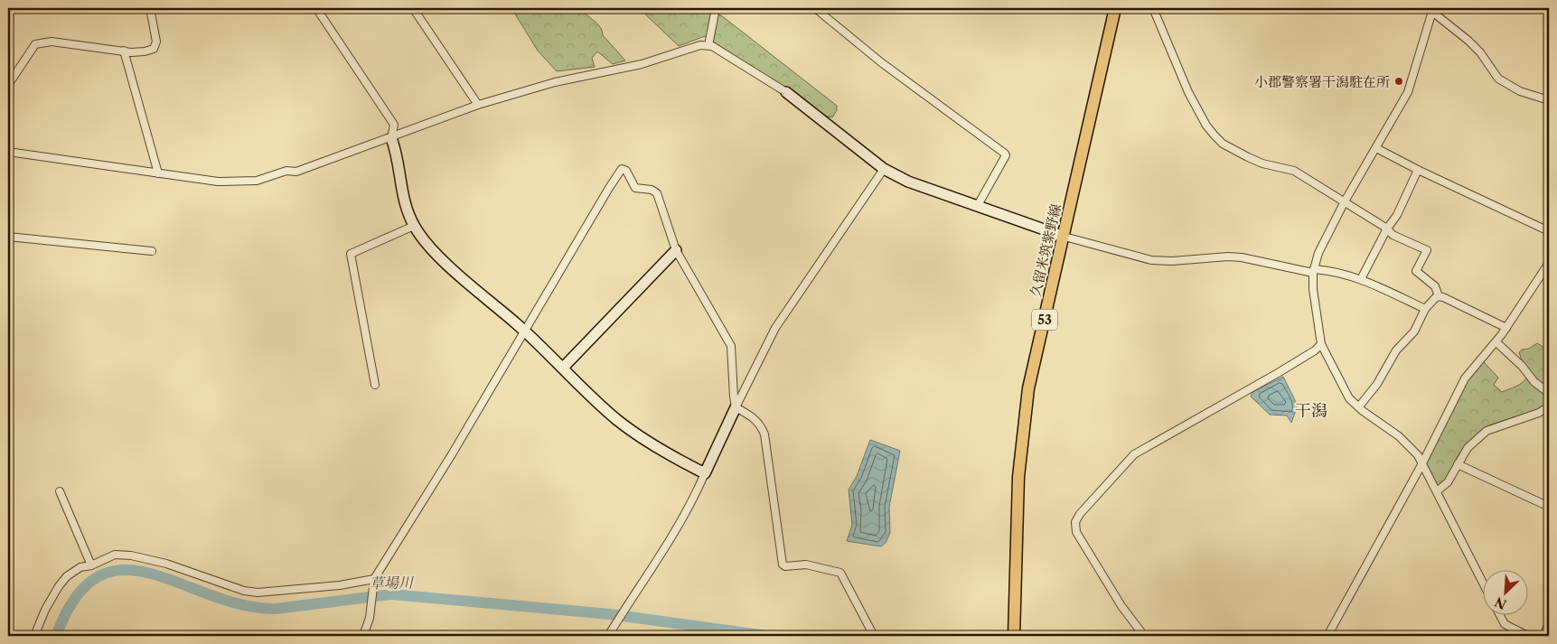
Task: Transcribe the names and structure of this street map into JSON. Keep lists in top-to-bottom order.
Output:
{
  "streets": {
    "main road": ["久留米筑紫野線", "53"]
  },
  "districts": ["干潟"],
  "water": ["草場川"],
  "places": ["小郡警察署干潟駐在所"],
  "north": "bottom left"
}
